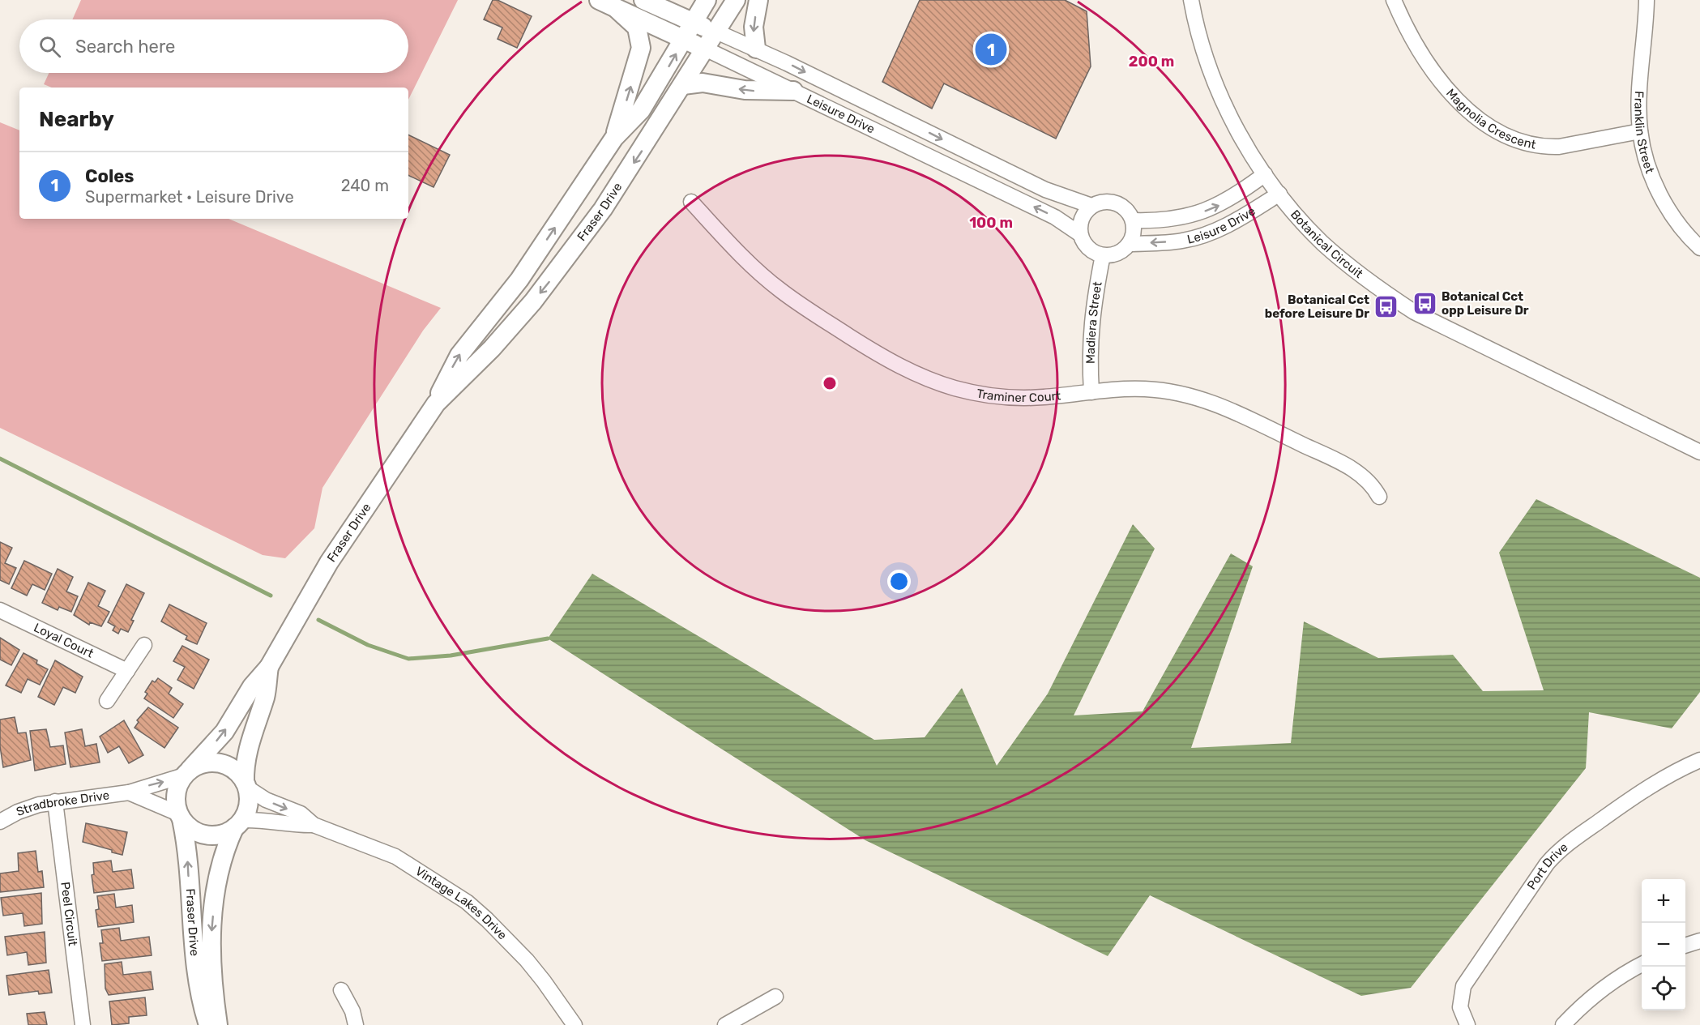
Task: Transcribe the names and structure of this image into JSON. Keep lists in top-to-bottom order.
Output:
{
  "streets": {
    "street": [
      "Leisure Drive",
      "Magnolia Crescent",
      "Franklin Street",
      "Fraser Drive",
      "Botanical Circuit",
      "Madiera Street",
      "Traminer Court",
      "Loyal Court",
      "Stradbroke Drive",
      "Port Drive",
      "Vintage Lakes Drive",
      "Peel Circuit"
    ]
  },
  "crossings": [
    ["Leisure Drive", "Fraser Drive"],
    ["Leisure Drive", "Botanical Circuit"],
    ["Leisure Drive", "Madiera Street"],
    ["Magnolia Crescent", "Franklin Street"],
    ["Fraser Drive", "Stradbroke Drive"],
    ["Fraser Drive", "Vintage Lakes Drive"],
    ["Madiera Street", "Traminer Court"],
    ["Stradbroke Drive", "Vintage Lakes Drive"],
    ["Stradbroke Drive", "Peel Circuit"]
  ],
  "places": {
    "bus stop": ["Botanical Cct opp Leisure Dr", "Botanical Cct before Leisure Dr"]
  },
  "page": {
    "search": "Search here",
    "pins": "1",
    "heading": "Nearby",
    "list": [
      {
        "mark": "1",
        "name": "Coles",
        "note": "Supermarket · Leisure Drive",
        "value": "240 m"
      }
    ],
    "map_buttons": ["+", "−"]
  },
  "rings": ["200 m", "100 m"]
}
